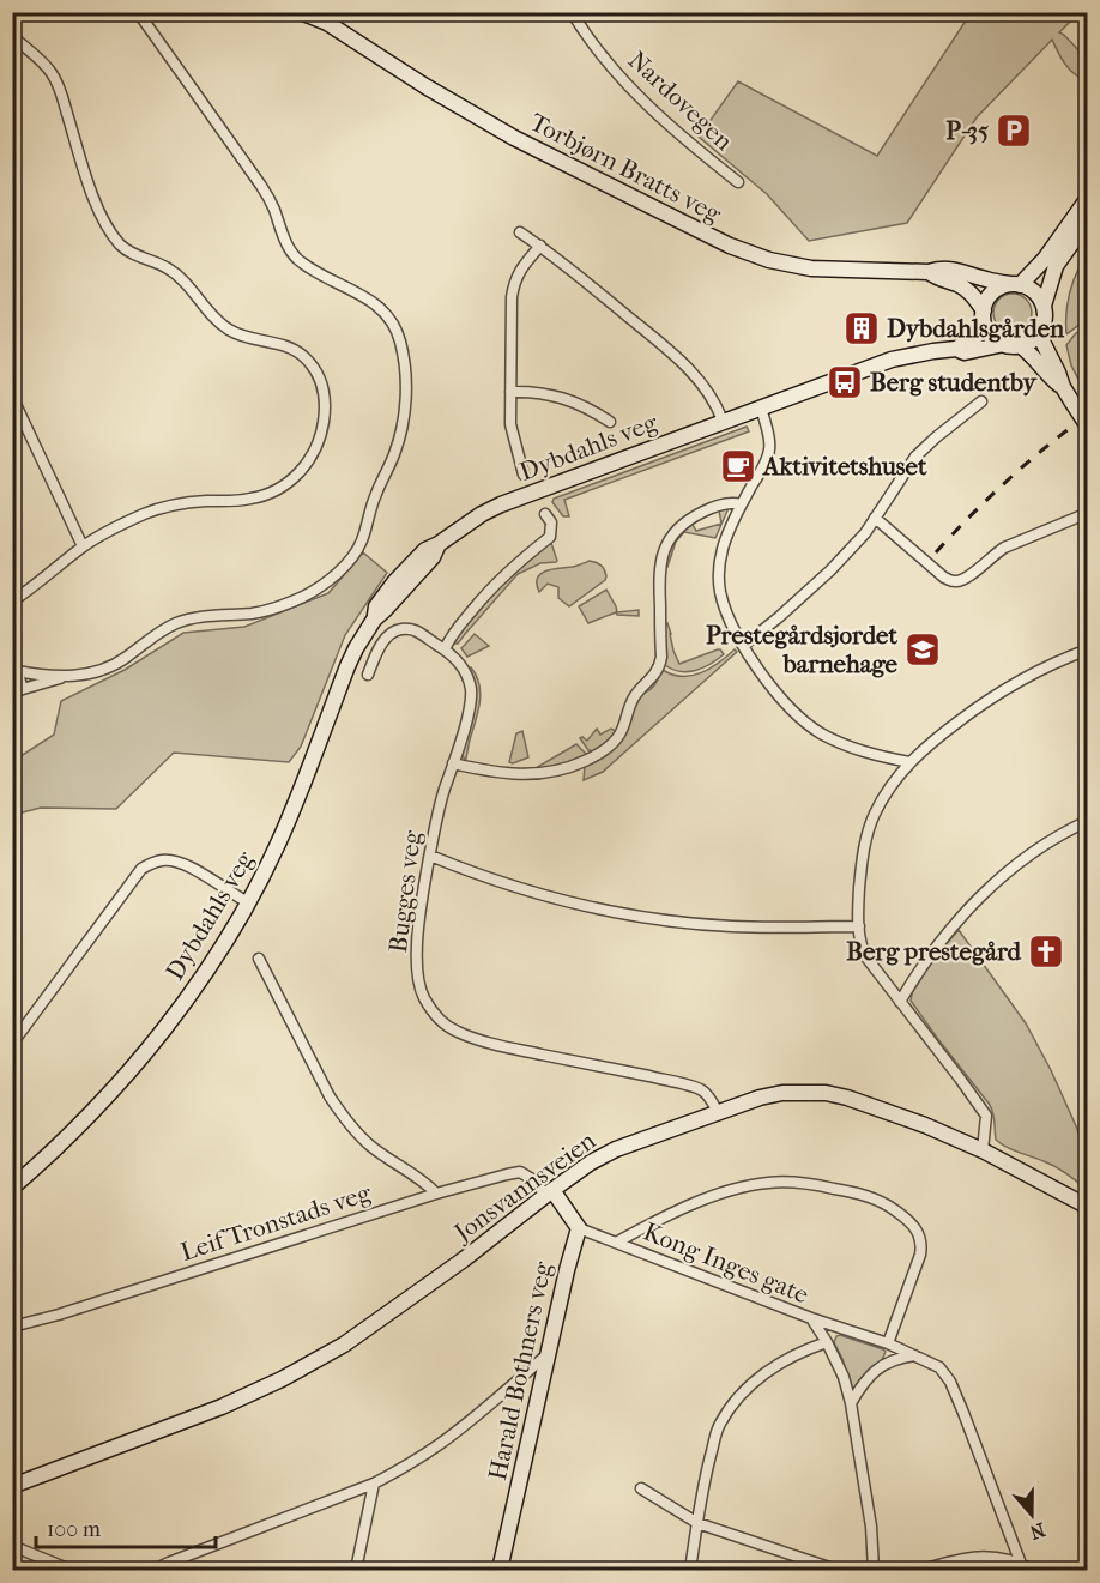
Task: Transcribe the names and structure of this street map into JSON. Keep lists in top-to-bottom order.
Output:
{
  "streets": {
    "main road": [
      "Torbjørn Bratts veg",
      "Dybdahls veg",
      "Jonsvannsveien",
      "Harald Bothners veg"
    ],
    "street": [
      "Nardovegen",
      "Bugges veg",
      "Leif Tronstads veg",
      "Kong Inges gate"
    ]
  },
  "crossings": [
    ["Torbjørn Bratts veg", "Dybdahls veg"],
    ["Bugges veg", "Jonsvannsveien"],
    ["Jonsvannsveien", "Leif Tronstads veg"],
    ["Kong Inges gate", "Harald Bothners veg"]
  ],
  "places": {
    "parking": ["P-35"],
    "building": ["Dybdahlsgården"],
    "bus stop": ["Berg studentby"],
    "cafe": ["Aktivitetshuset"],
    "school or university": ["Prestegårdsjordet barnehage"],
    "church": ["Berg prestegård"]
  },
  "scale_bar": "100 m",
  "north": "bottom"
}
